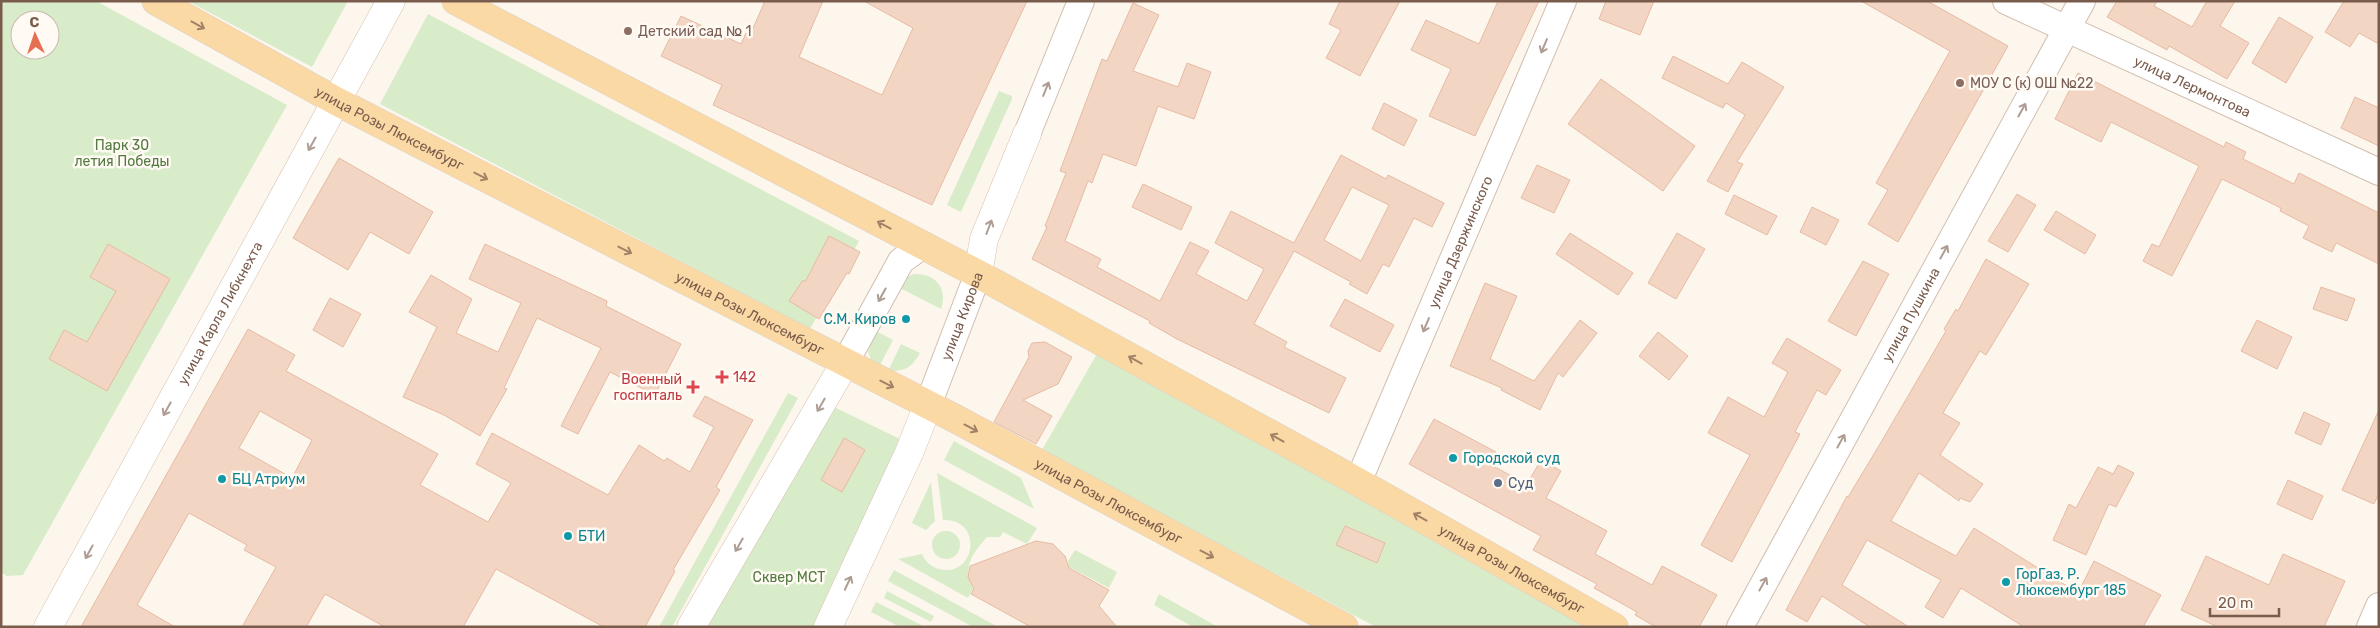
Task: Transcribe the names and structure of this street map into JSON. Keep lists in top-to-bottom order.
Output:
{
  "streets": {
    "main road": ["улица Розы Люксембург"],
    "street": [
      "улица Лермонтова",
      "улица Дзержинского",
      "улица Карла Либкнехта",
      "улица Пушкина",
      "улица Кирова"
    ]
  },
  "crossings": [
    ["улица Лермонтова", "улица Пушкина"],
    ["улица Розы Люксембург", "улица Дзержинского"],
    ["улица Розы Люксембург", "улица Карла Либкнехта"],
    ["улица Розы Люксембург", "улица Кирова"]
  ],
  "one_way": ["улица Дзержинского", "улица Карла Либкнехта", "улица Пушкина"],
  "parks": ["Парк 30 летия Победы", "Сквер МСТ"],
  "places": {
    "other": [
      "Детский сад № 1",
      "МОУ С (к) ОШ №22",
      "С.М. Киров",
      "Городской суд",
      "БЦ Атриум",
      "Суд",
      "БТИ",
      "ГорГаз, Р. Люксембург 185"
    ],
    "health": ["142", "Военный госпиталь"]
  },
  "scale_bar": "20 m",
  "north": "top"
}
